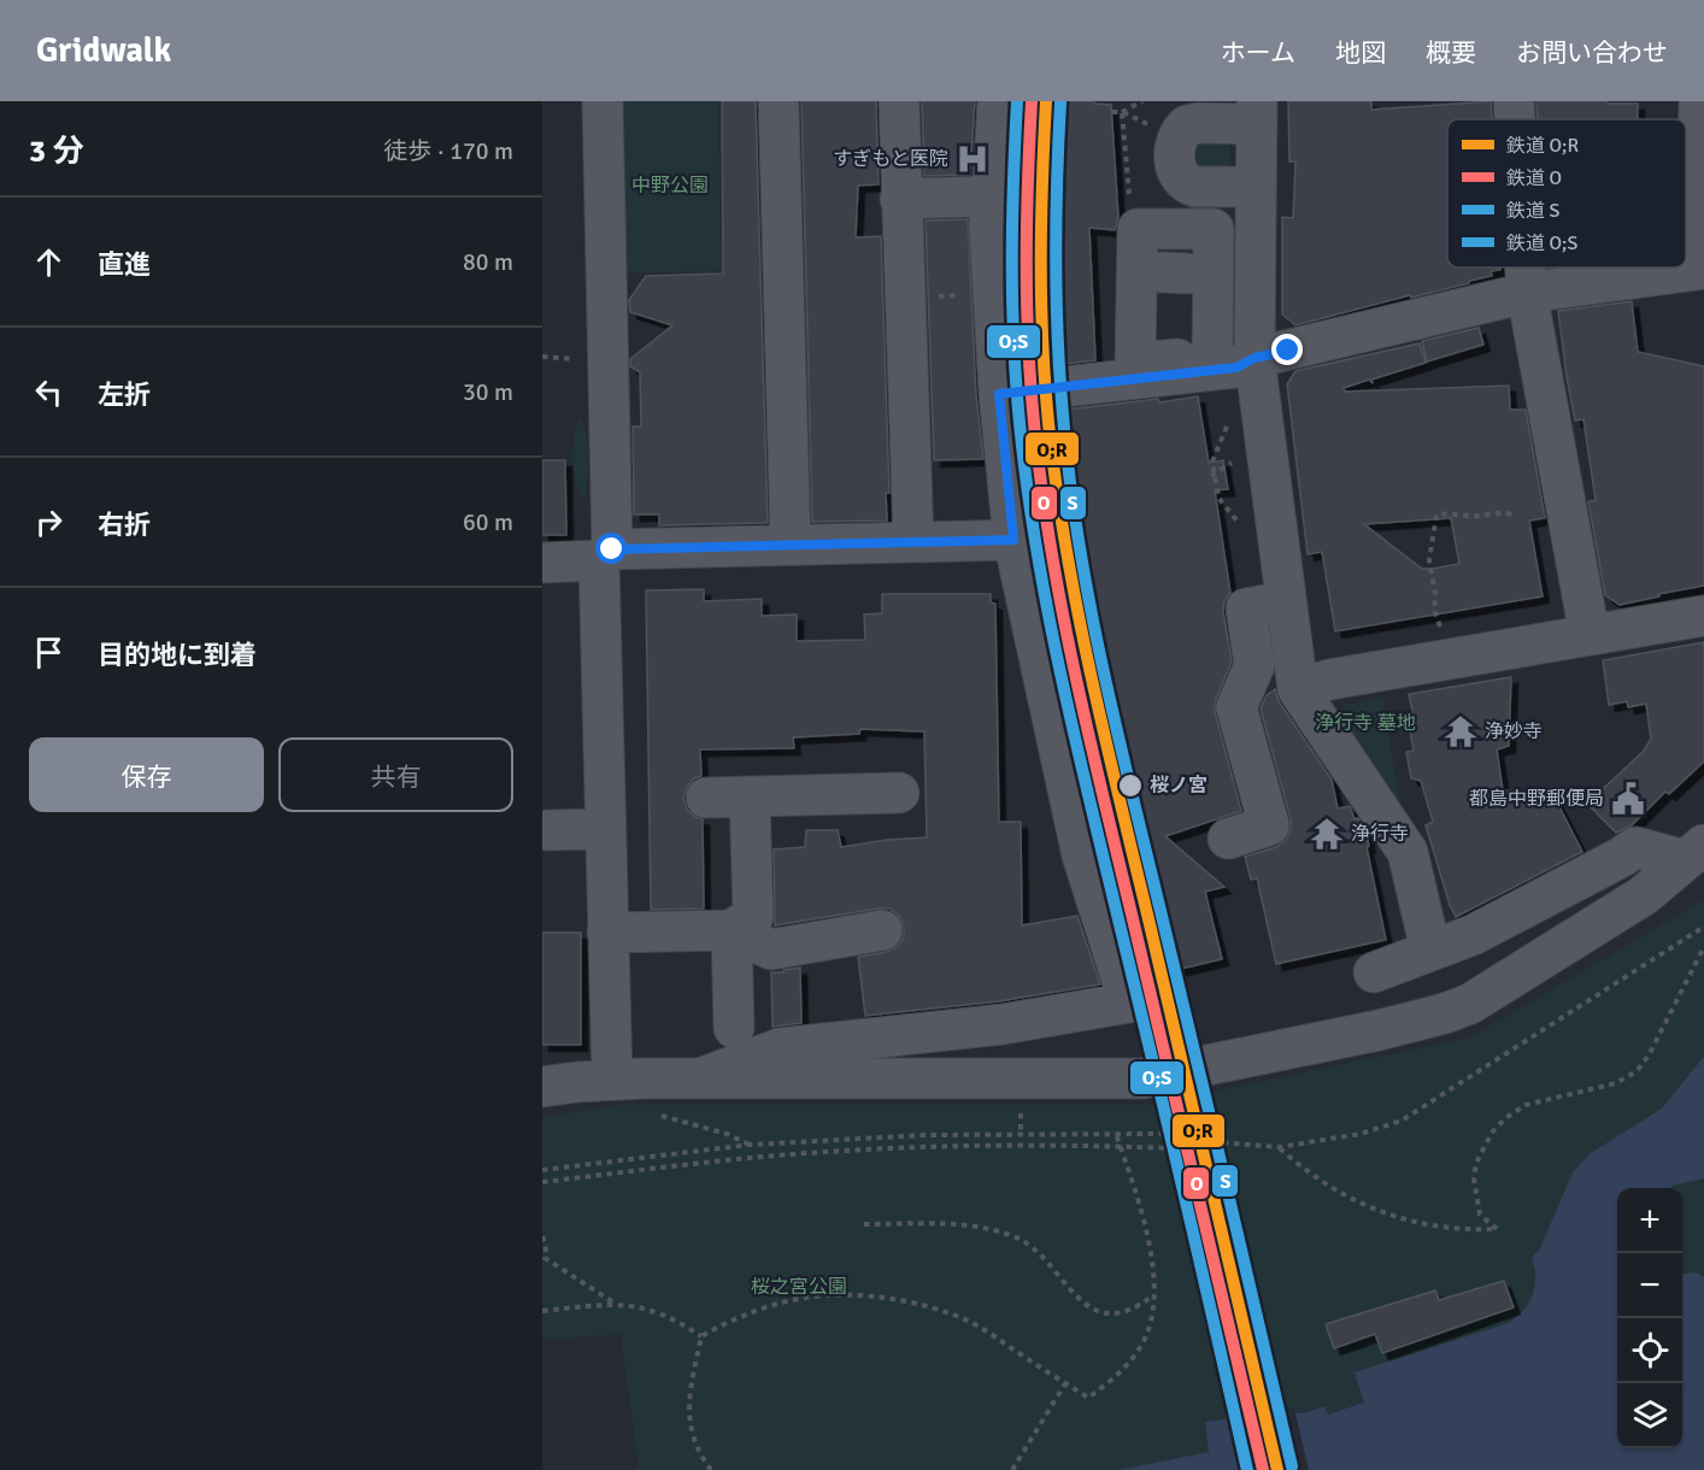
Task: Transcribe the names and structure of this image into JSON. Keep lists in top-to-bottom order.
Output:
{
  "parks": ["中野公園", "浄行寺 墓地", "桜之宮公園"],
  "places": {
    "hospital": ["すぎもと医院"],
    "temple": ["浄妙寺", "浄行寺"],
    "other": ["桜ノ宮"],
    "public building": ["都島中野郵便局"]
  },
  "lines": [
    "rail line O;R",
    "rail line O",
    "rail line O;S",
    "rail line S"
  ],
  "legend": [
    "鉄道 O;R",
    "鉄道 O",
    "鉄道 S",
    "鉄道 O;S"
  ],
  "page": {
    "header": "Gridwalk",
    "nav": [
      "ホーム",
      "地図",
      "概要",
      "お問い合わせ"
    ],
    "heading": ["3 分", "徒歩 · 170 m"],
    "list": [
      ["直進", "80 m"],
      ["左折", "30 m"],
      ["右折", "60 m"],
      "目的地に到着"
    ],
    "buttons": ["保存", "共有"],
    "map_buttons": ["+", "−"]
  }
}
